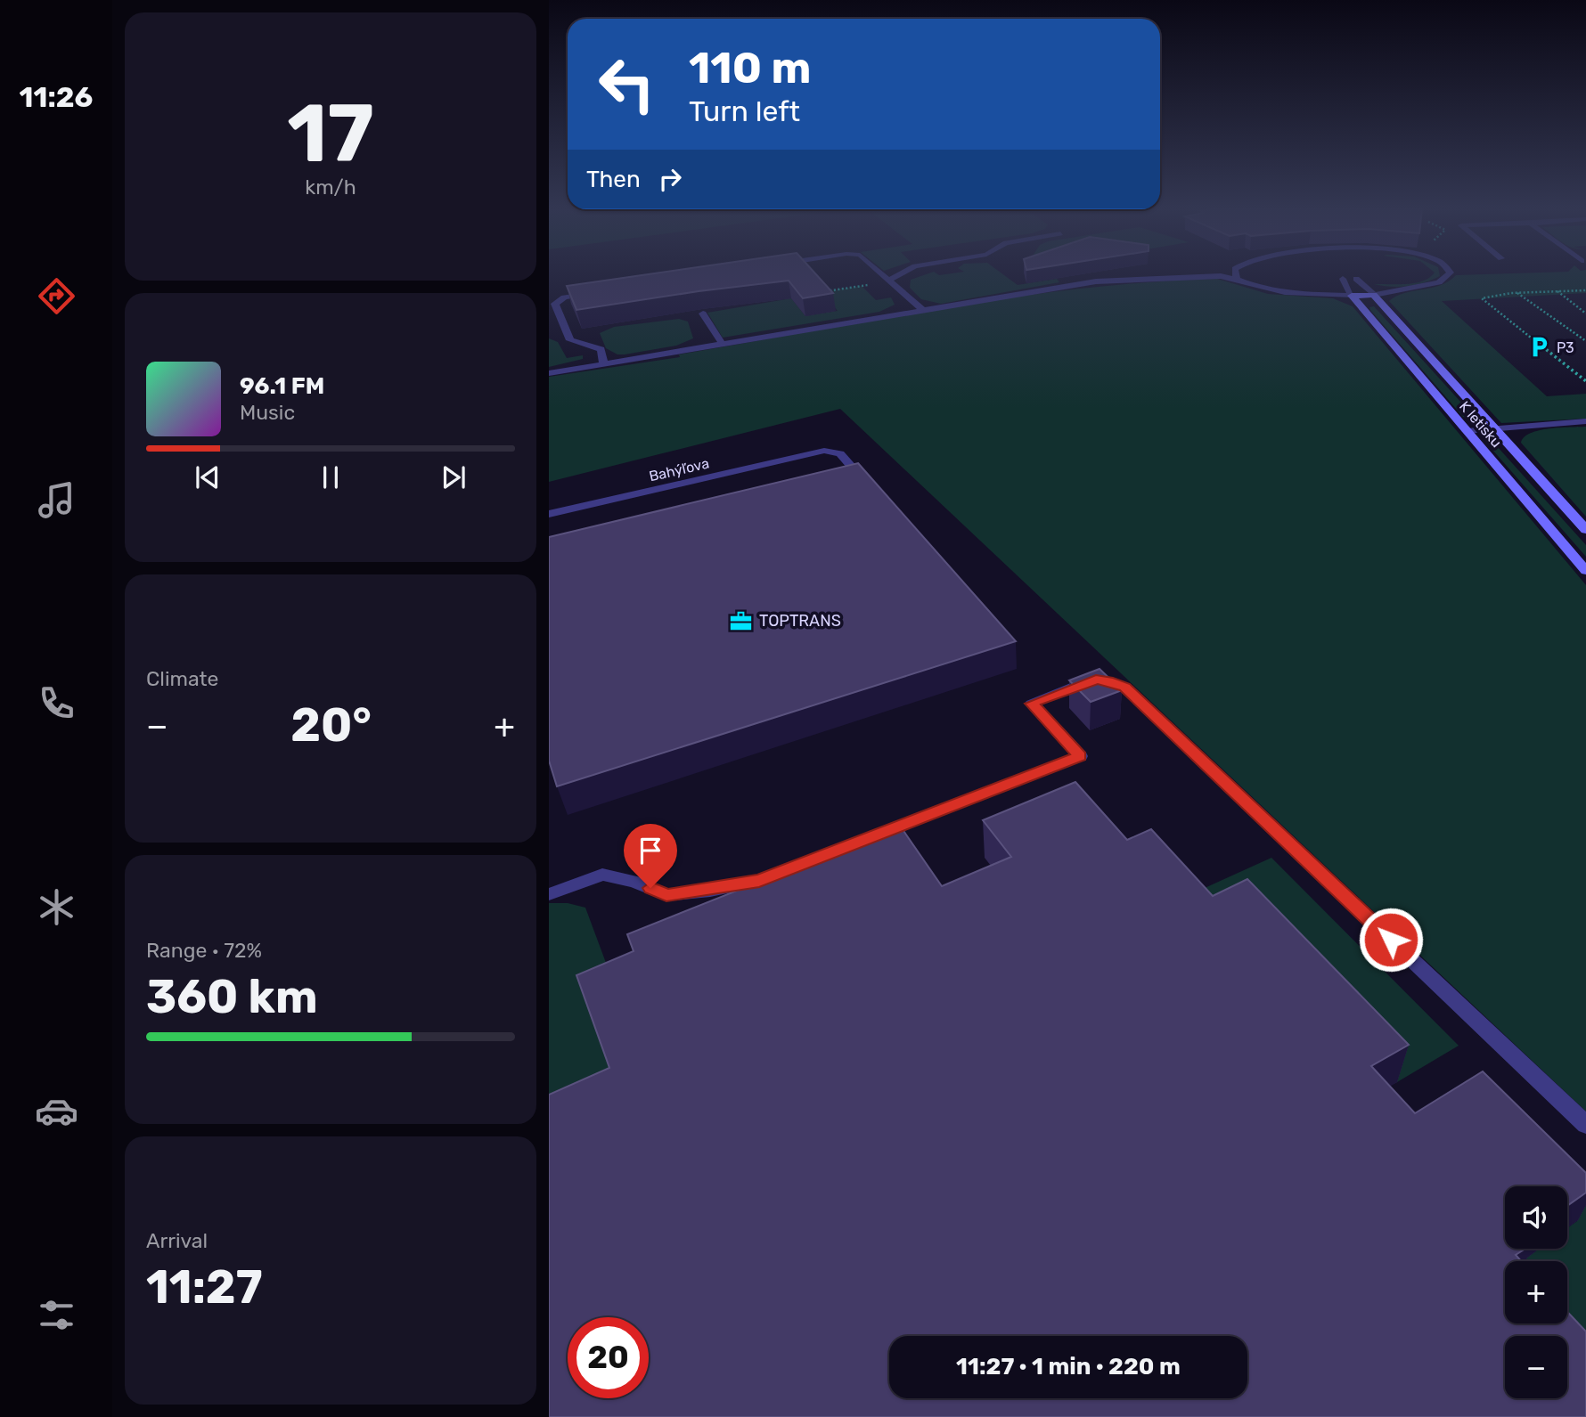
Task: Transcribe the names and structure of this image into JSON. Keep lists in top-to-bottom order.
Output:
{
  "streets": {
    "street": ["K letisku"],
    "lane": ["Bahýľova"]
  },
  "places": {
    "parking": ["P3"],
    "office": ["TOPTRANS"]
  },
  "page": {
    "tabs": "11:26",
    "tile": [
      ["17", "km/h"],
      "Climate",
      ["Range · 72%", "360 km"],
      ["Arrival", "11:27"]
    ],
    "turn": ["110 m", "Turn left"],
    "then": "Then",
    "song": ["96.1 FM", "Music"],
    "heat": ["−", "20°", "+"],
    "map_buttons": ["+", "−"],
    "limit": "20",
    "trip": "11:27 · 1 min · 220 m"
  }
}
